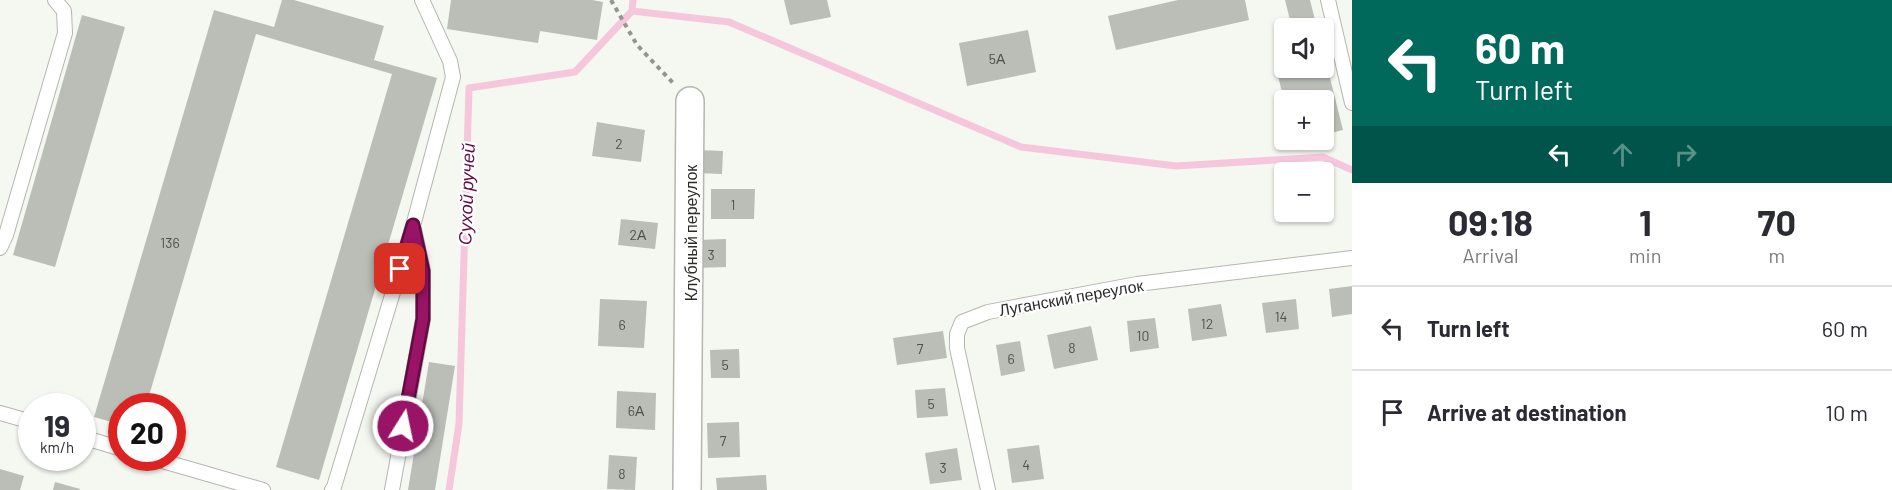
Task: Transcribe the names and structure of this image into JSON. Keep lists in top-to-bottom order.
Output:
{
  "streets": {
    "street": ["Клубный переулок"],
    "lane": ["Луганский переулок"]
  },
  "water": ["Сухой ручей"],
  "house_numbers": [
    "5А",
    "2",
    "1",
    "2А",
    "136",
    "3",
    "14",
    "12",
    "6",
    "10",
    "8",
    "7",
    "6",
    "5",
    "5",
    "6А",
    "7",
    "4",
    "3",
    "8"
  ],
  "page": {
    "turn": ["60 m", "Turn left"],
    "map_buttons": ["+", "−"],
    "eta": [
      "09:18",
      "Arrival",
      "1",
      "min",
      "70",
      "m"
    ],
    "list": [
      {
        "name": "Turn left",
        "value": "60 m"
      },
      {
        "name": "Arrive at destination",
        "value": "10 m"
      }
    ],
    "speed": "19 km/h",
    "limit": "20"
  }
}
